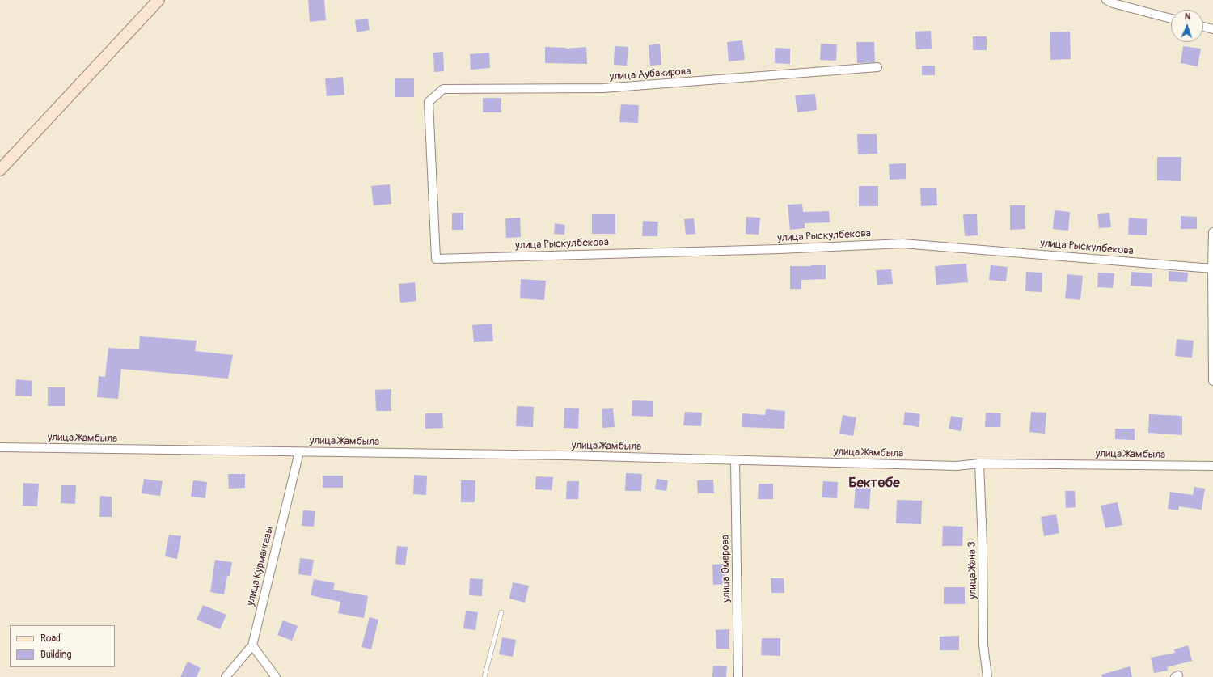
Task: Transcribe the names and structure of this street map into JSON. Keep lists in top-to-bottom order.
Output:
{
  "streets": {
    "street": [
      "улица Аубакирова",
      "улица Рыскулбекова",
      "улица Жамбыла",
      "улица Курмангазы",
      "улица Омарова",
      "улица Жана 3"
    ]
  },
  "crossings": [
    ["улица Аубакирова", "улица Рыскулбекова"],
    ["улица Жамбыла", "улица Курмангазы"],
    ["улица Жамбыла", "улица Омарова"],
    ["улица Жамбыла", "улица Жана 3"]
  ],
  "districts": ["Бектөбе"],
  "legend": ["Road", "Building"],
  "north": "top"
}
